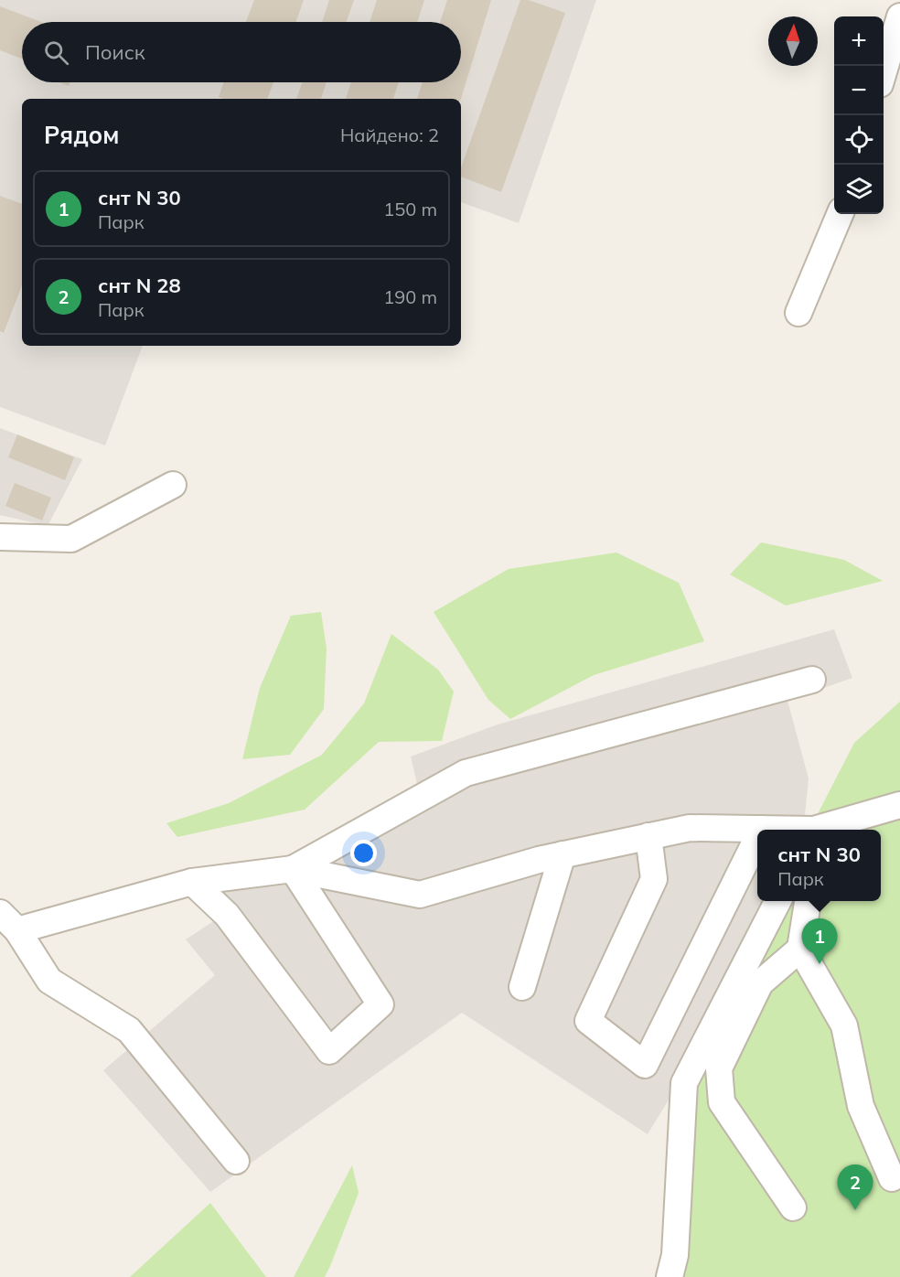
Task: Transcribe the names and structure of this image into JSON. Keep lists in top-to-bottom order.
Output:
{
  "north": "top",
  "page": {
    "map_buttons": ["+", "−"],
    "search": "Поиск",
    "heading": ["Рядом", "Найдено: 2"],
    "list": [
      {
        "mark": "1",
        "name": "снт N 30",
        "note": "Парк",
        "value": "150 m"
      },
      {
        "mark": "2",
        "name": "снт N 28",
        "note": "Парк",
        "value": "190 m"
      }
    ],
    "popup": ["снт N 30", "Парк"],
    "pins": ["1", "2"]
  }
}
